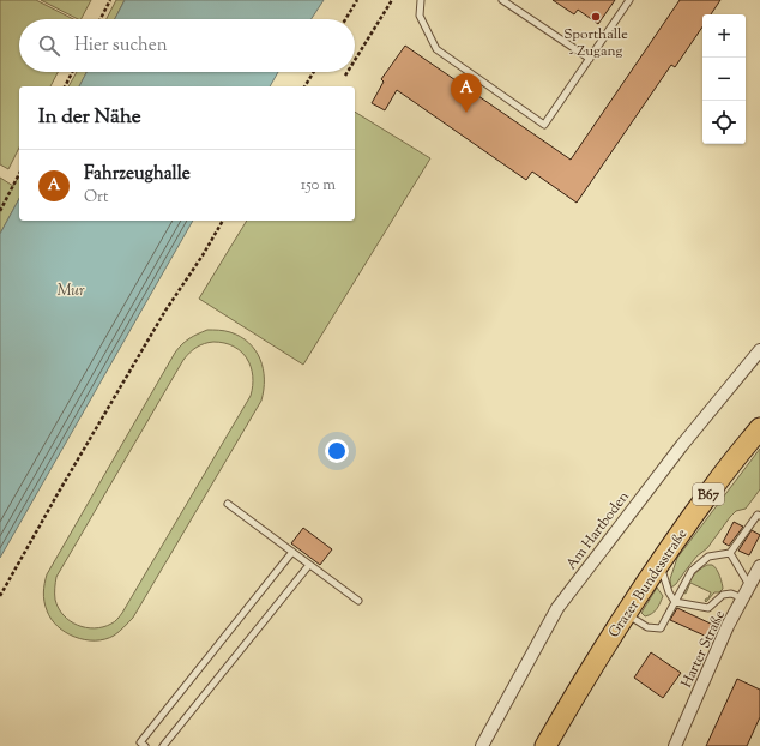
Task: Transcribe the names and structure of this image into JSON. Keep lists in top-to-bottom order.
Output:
{
  "streets": {
    "main road": ["B67", "Grazer Bundesstraße"],
    "street": ["Am Hartboden", "Harter Straße"]
  },
  "water": ["Mur"],
  "places": ["Sporthalle - Zugang"],
  "page": {
    "map_buttons": ["+", "−"],
    "search": "Hier suchen",
    "pins": "A",
    "heading": "In der Nähe",
    "list": [
      {
        "mark": "A",
        "name": "Fahrzeughalle",
        "note": "Ort",
        "value": "150 m"
      }
    ]
  }
}
